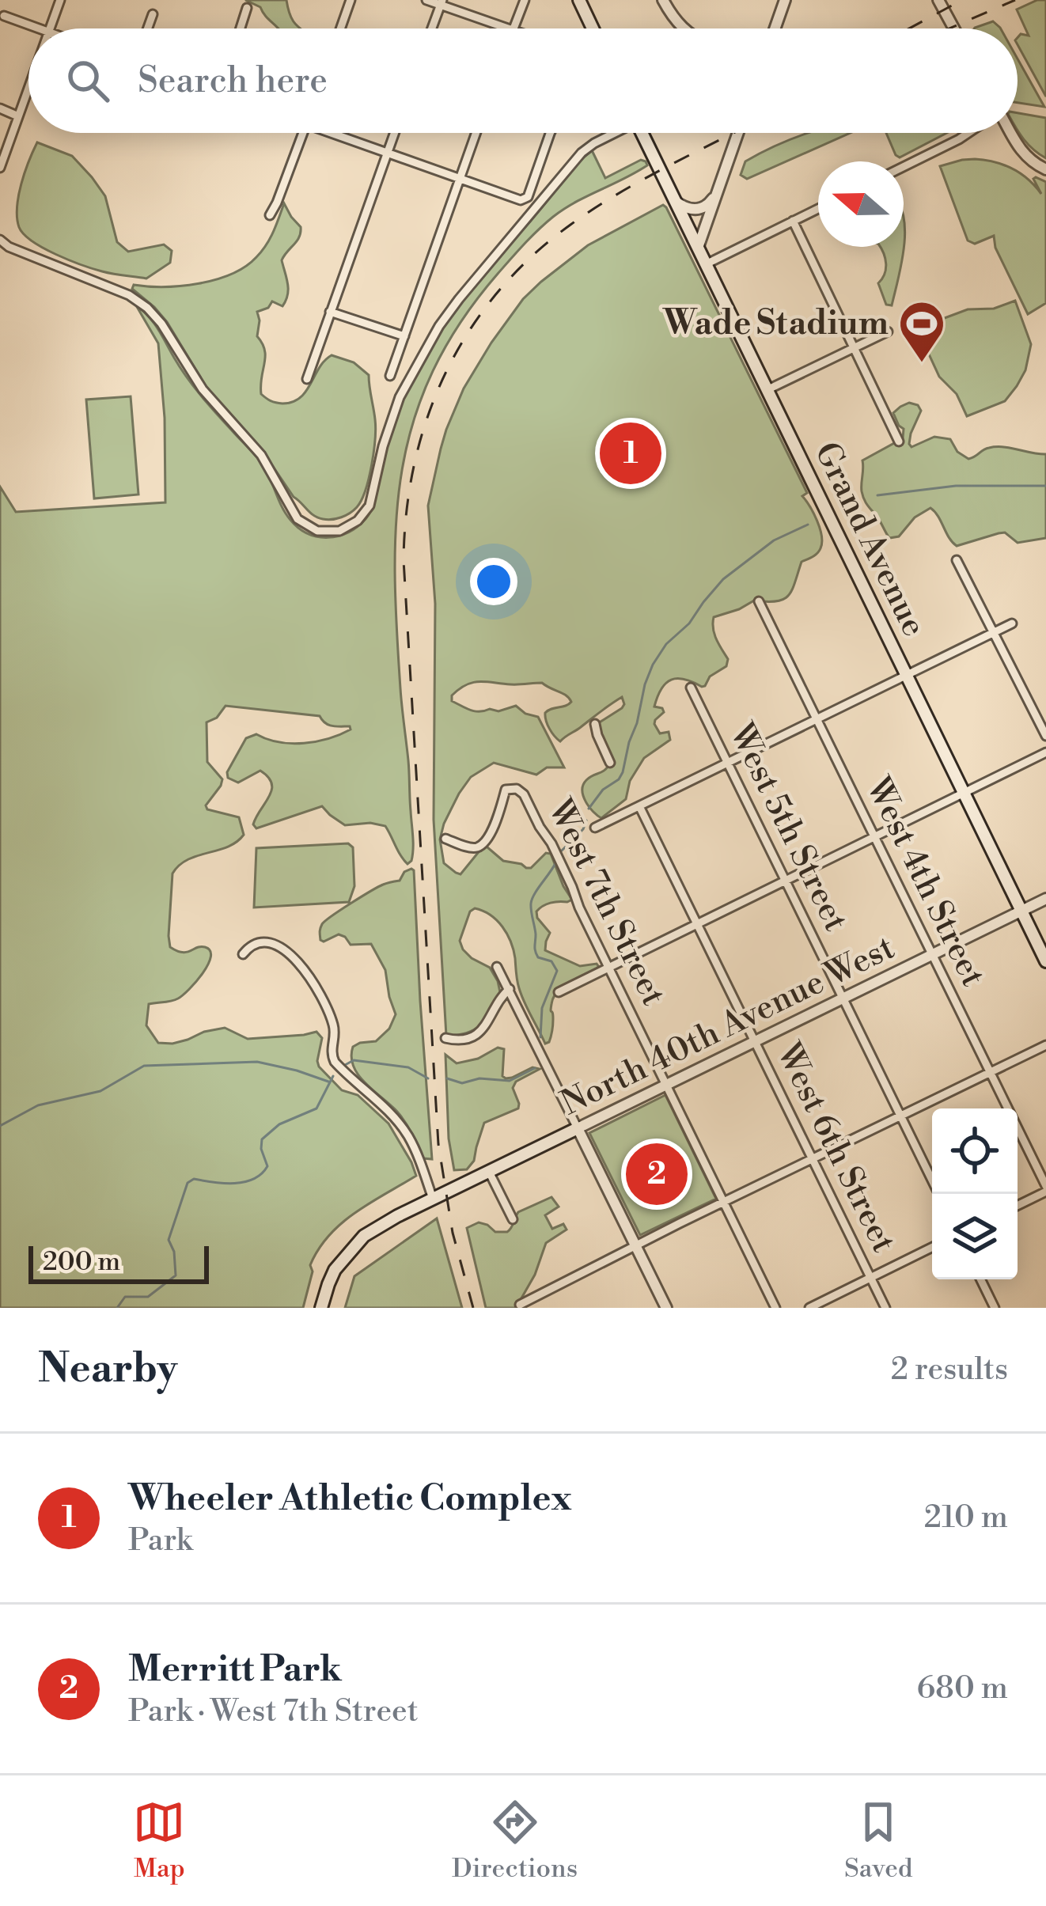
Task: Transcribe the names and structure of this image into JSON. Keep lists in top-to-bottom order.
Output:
{
  "streets": {
    "main road": ["Grand Avenue", "North 40th Avenue West"],
    "street": [
      "West 5th Street",
      "West 4th Street",
      "West 7th Street",
      "West 6th Street"
    ]
  },
  "crossings": [
    ["Grand Avenue", "North 40th Avenue West"],
    ["West 5th Street", "North 40th Avenue West"],
    ["West 4th Street", "North 40th Avenue West"],
    ["West 7th Street", "North 40th Avenue West"],
    ["North 40th Avenue West", "West 6th Street"]
  ],
  "places": {
    "sports": ["Wade Stadium"]
  },
  "scale_bar": "200 m",
  "north": "left",
  "page": {
    "search": "Search here",
    "pins": ["1", "2"],
    "scale": "200 m",
    "heading": ["Nearby", "2 results"],
    "list": [
      {
        "mark": "1",
        "name": "Wheeler Athletic Complex",
        "note": "Park",
        "value": "210 m"
      },
      {
        "mark": "2",
        "name": "Merritt Park",
        "note": "Park · West 7th Street",
        "value": "680 m"
      }
    ],
    "nav": ["Map", "Directions", "Saved"]
  }
}
